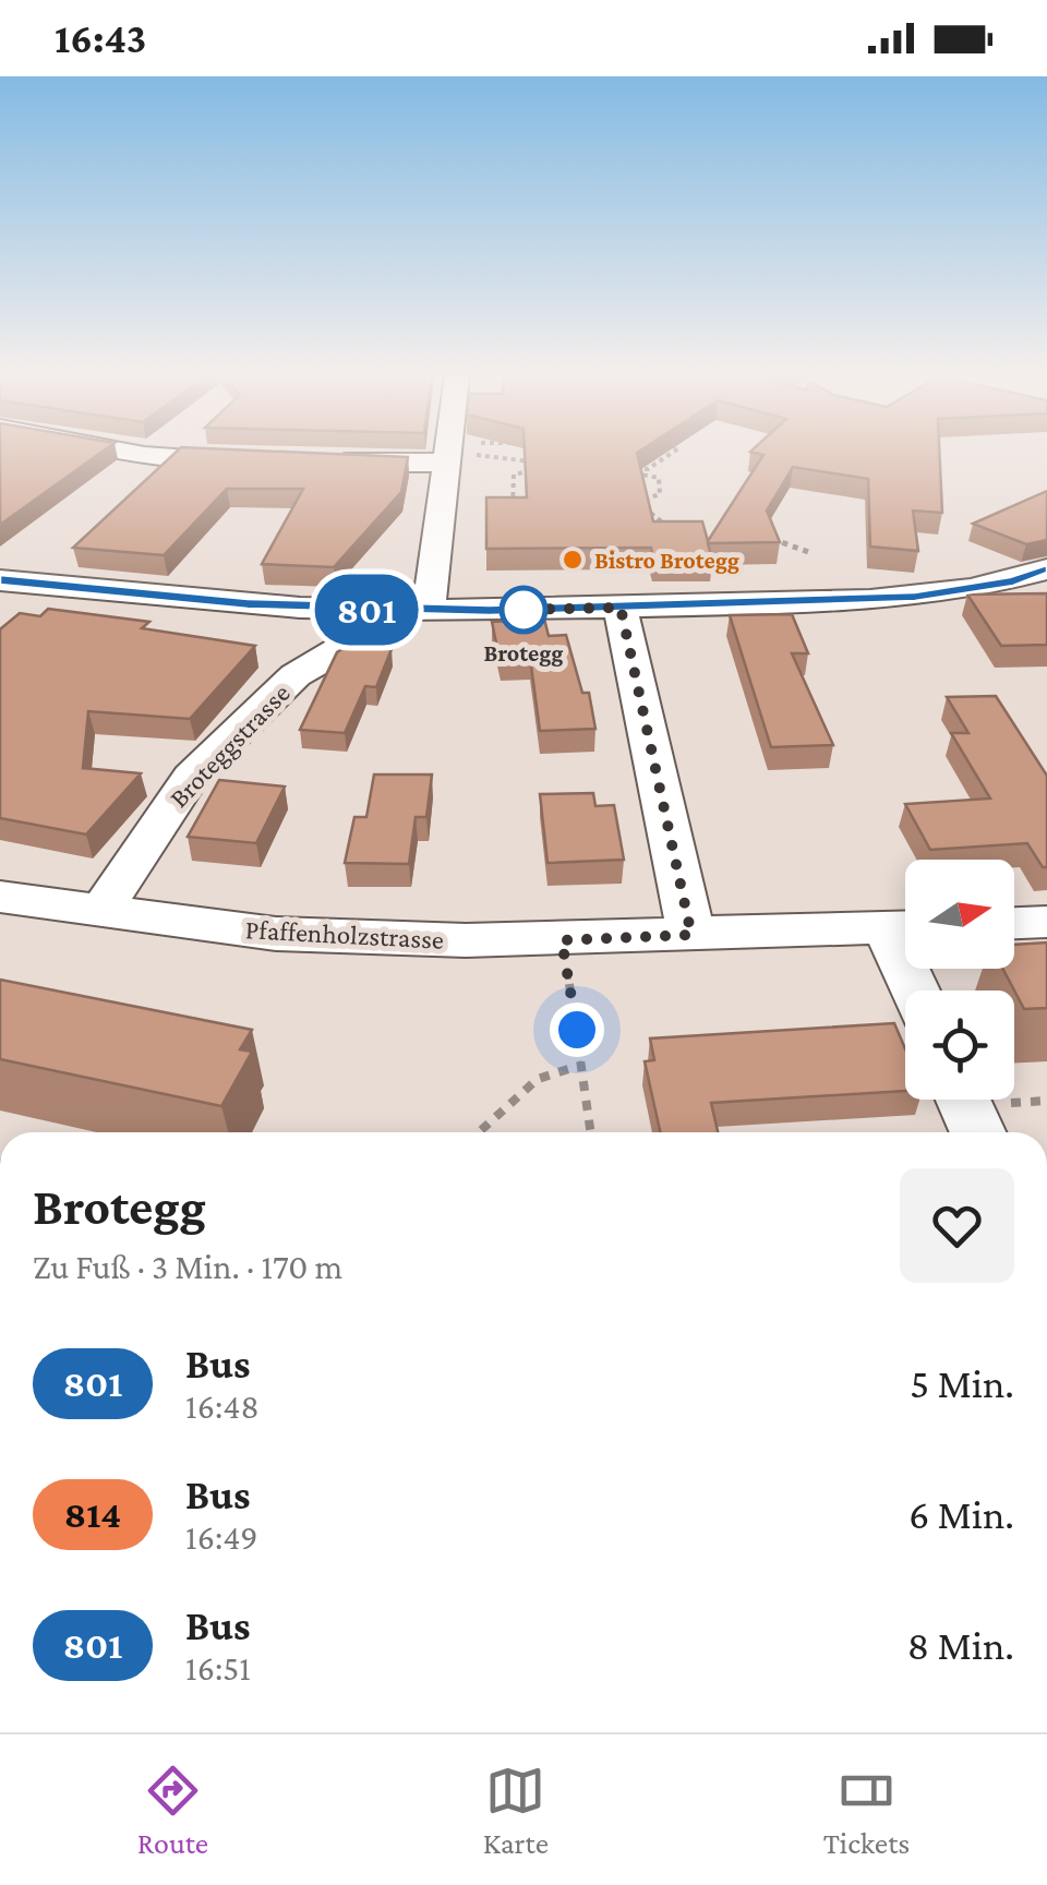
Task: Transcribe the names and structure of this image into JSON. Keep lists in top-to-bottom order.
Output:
{
  "streets": {
    "street": ["Broteggstrasse", "Pfaffenholzstrasse"]
  },
  "crossings": [
    ["Broteggstrasse", "Pfaffenholzstrasse"]
  ],
  "places": ["Bistro Brotegg", "Brotegg"],
  "lines": ["bus line 801"],
  "north": "right",
  "page": {
    "status": "16:43",
    "on_map": "801",
    "heading": ["Brotegg", "Zu Fuß · 3 Min. · 170 m"],
    "list": [
      {
        "mark": "801",
        "name": "Bus",
        "note": "16:48",
        "value": "5 Min."
      },
      {
        "mark": "814",
        "name": "Bus",
        "note": "16:49",
        "value": "6 Min."
      },
      {
        "mark": "801",
        "name": "Bus",
        "note": "16:51",
        "value": "8 Min."
      }
    ],
    "tabs": ["Route", "Karte", "Tickets"]
  }
}
